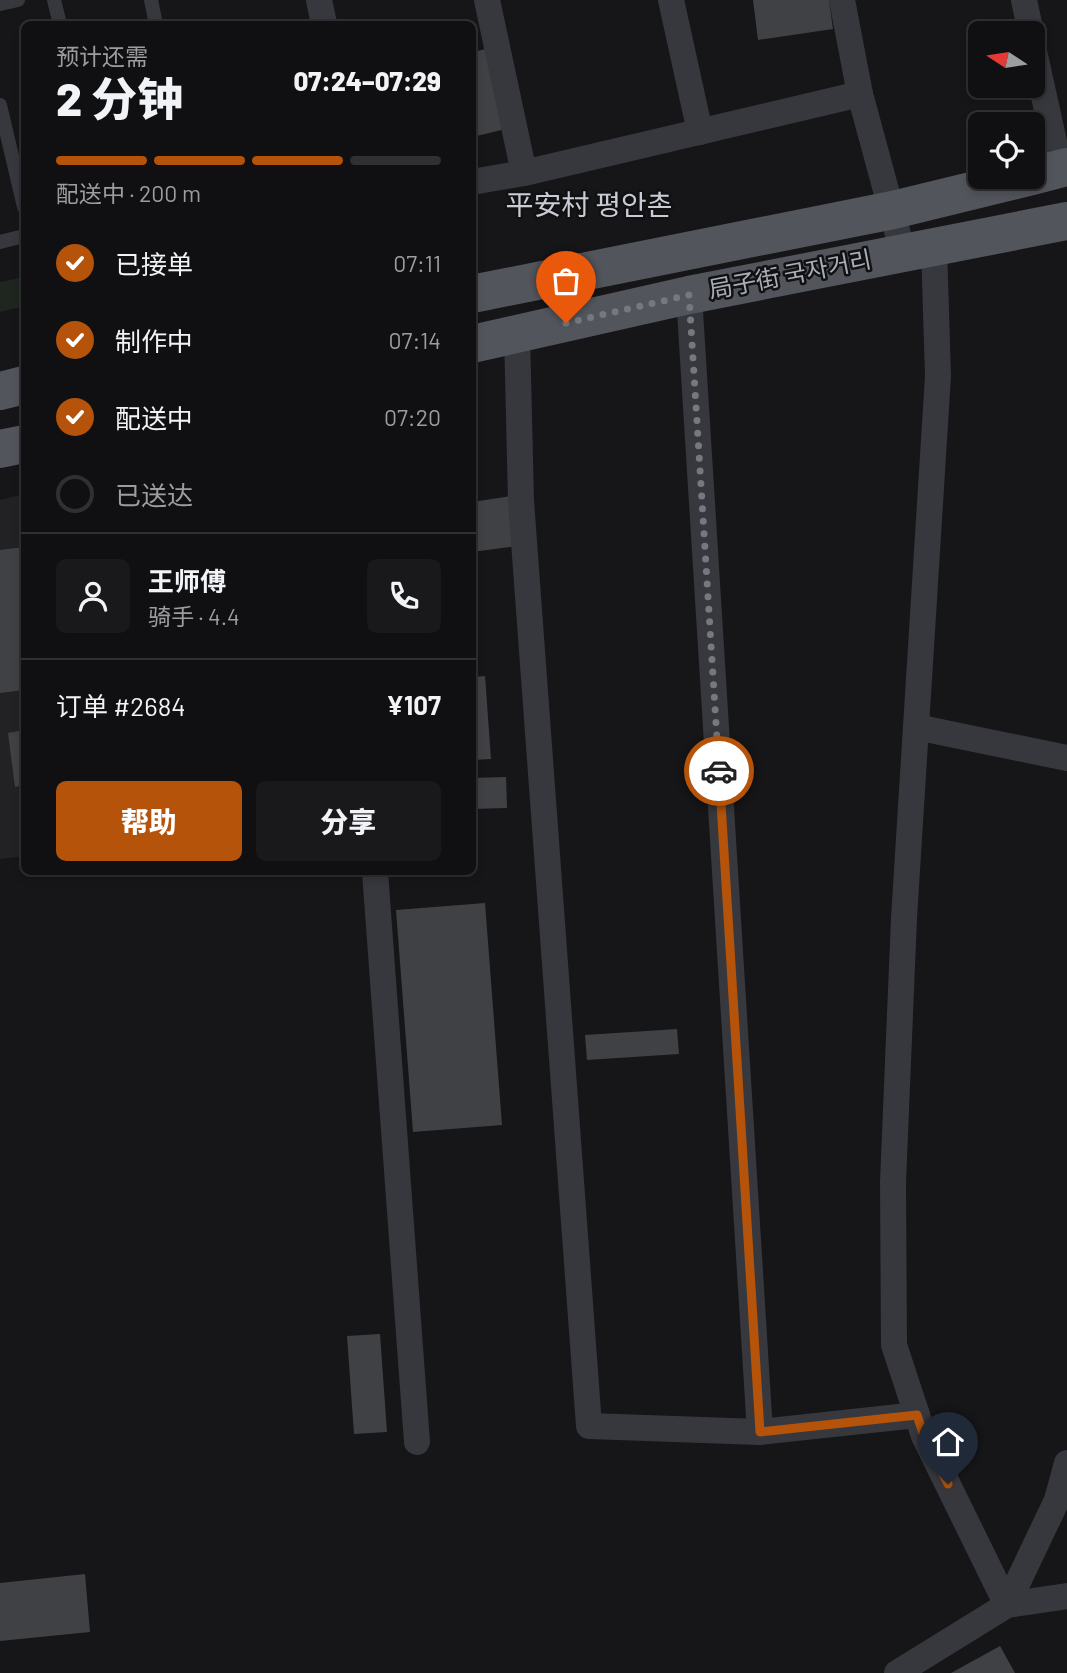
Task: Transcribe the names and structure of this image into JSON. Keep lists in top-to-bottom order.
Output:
{
  "streets": {
    "main road": ["局子街 국자거리"]
  },
  "districts": ["平安村 평안촌"],
  "north": "left",
  "page": {
    "heading": ["2 分钟", "预计还需", "07:24–07:29"],
    "panel": [
      "王师傅",
      "骑手 · 4.4",
      "订单 #2684",
      "¥107"
    ],
    "bar": "配送中 · 200 m",
    "list": [
      ["已接单", "07:11"],
      ["制作中", "07:14"],
      ["配送中", "07:20"],
      "已送达"
    ],
    "buttons": ["帮助", "分享"]
  }
}
